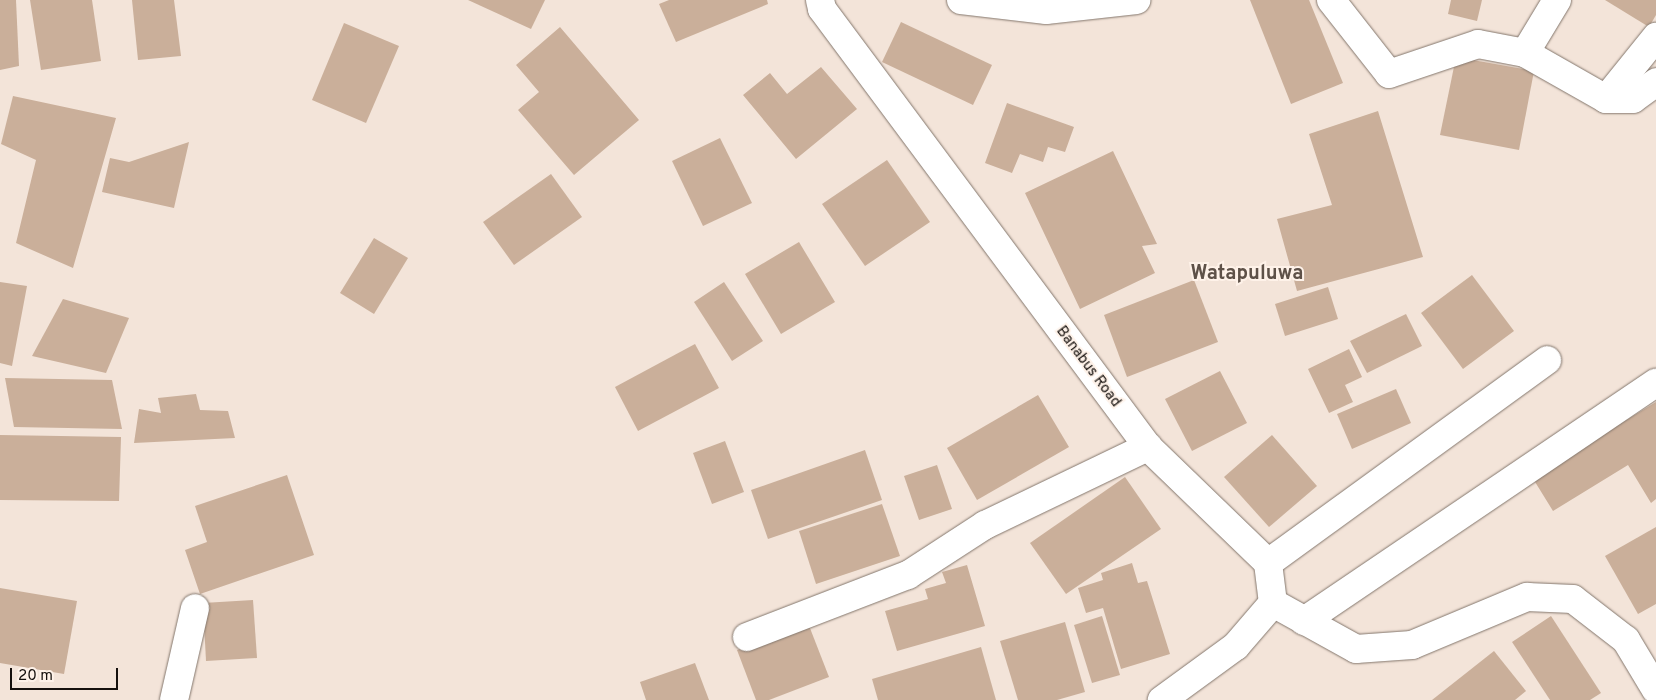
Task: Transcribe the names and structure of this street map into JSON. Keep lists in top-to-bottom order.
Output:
{
  "streets": {
    "street": ["Banabus Road"]
  },
  "districts": ["Watapuluwa"],
  "scale_bar": "20 m"
}
